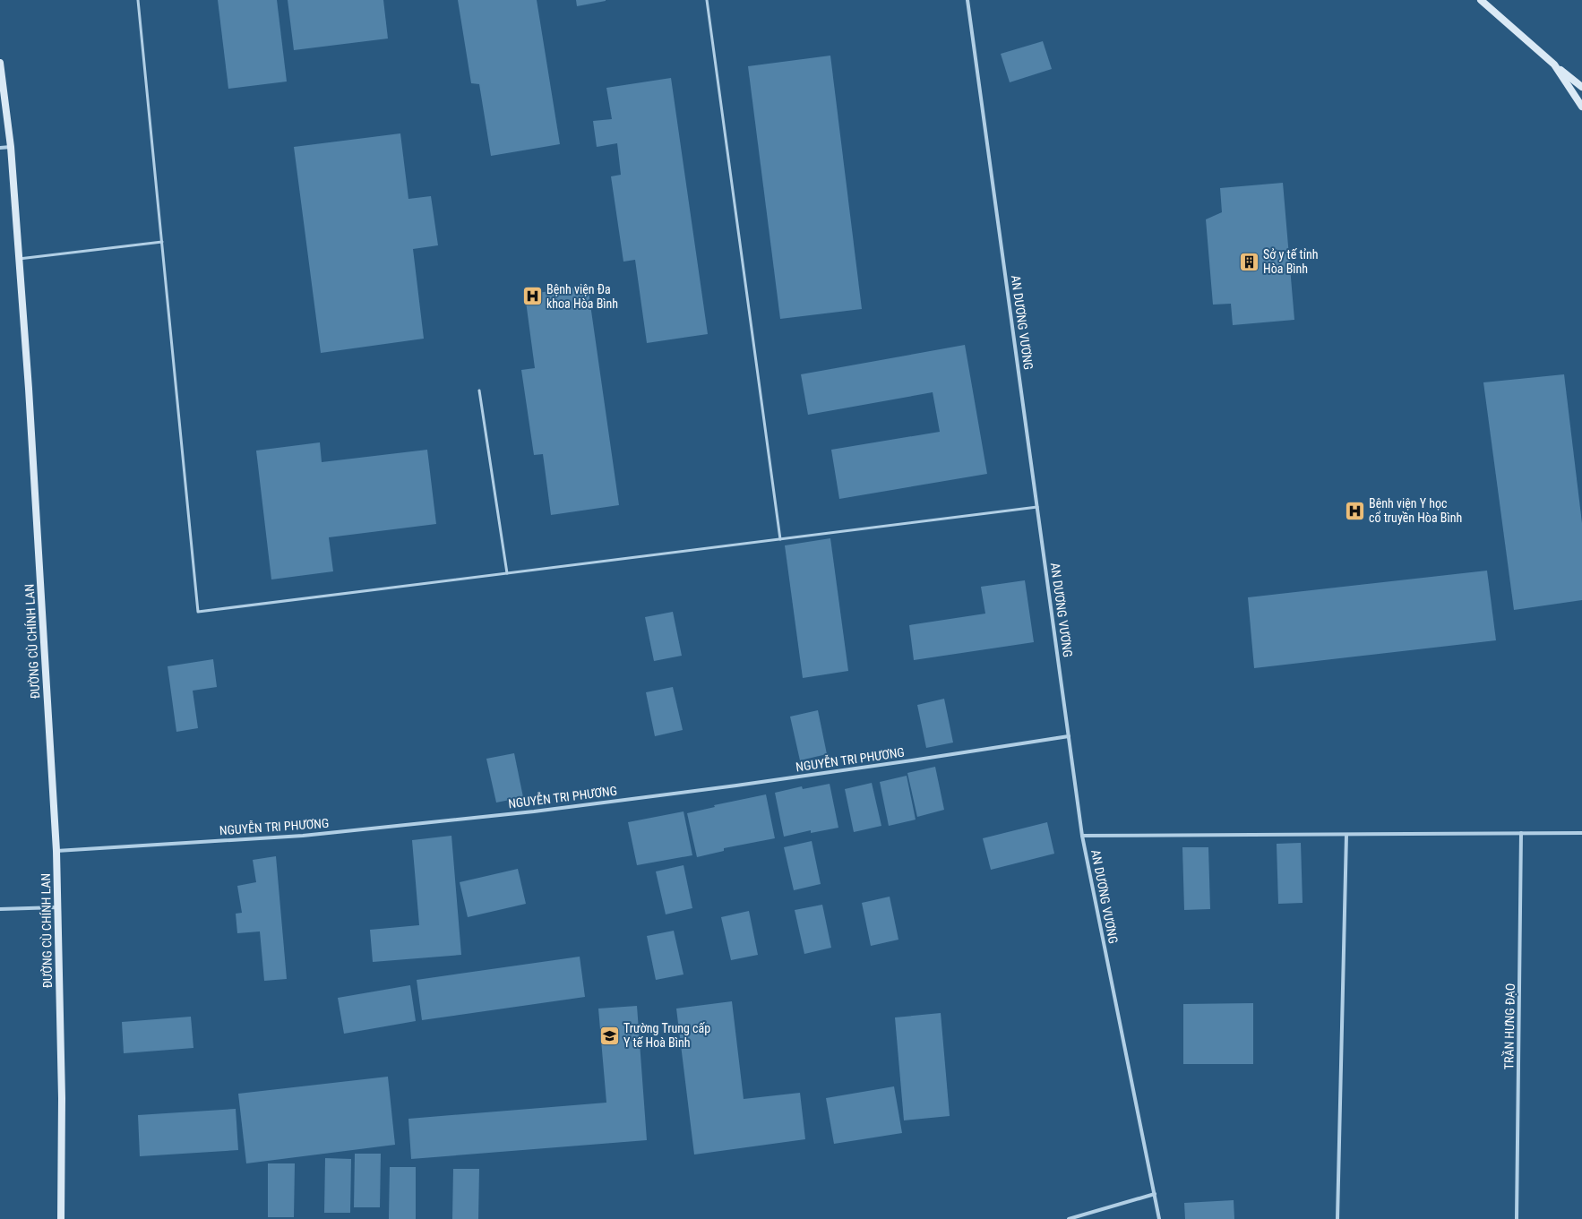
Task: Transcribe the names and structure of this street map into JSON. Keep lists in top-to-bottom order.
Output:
{
  "streets": {
    "main road": ["ĐƯỜNG CÙ CHÍNH LAN"],
    "street": ["AN DƯƠNG VƯƠNG", "NGUYỄN TRI PHƯƠNG", "TRẦN HƯNG ĐẠO"]
  },
  "crossings": [
    ["AN DƯƠNG VƯƠNG", "NGUYỄN TRI PHƯƠNG"],
    ["ĐƯỜNG CÙ CHÍNH LAN", "NGUYỄN TRI PHƯƠNG"]
  ],
  "places": {
    "building": ["Sở y tế tỉnh Hòa Bình"],
    "hospital": ["Bệnh viện Đa khoa Hòa Bình", "Bệnh viện Y học cổ truyền Hòa Bình"],
    "school or university": ["Trường Trung cấp Y tế Hoà Bình"]
  }
}
